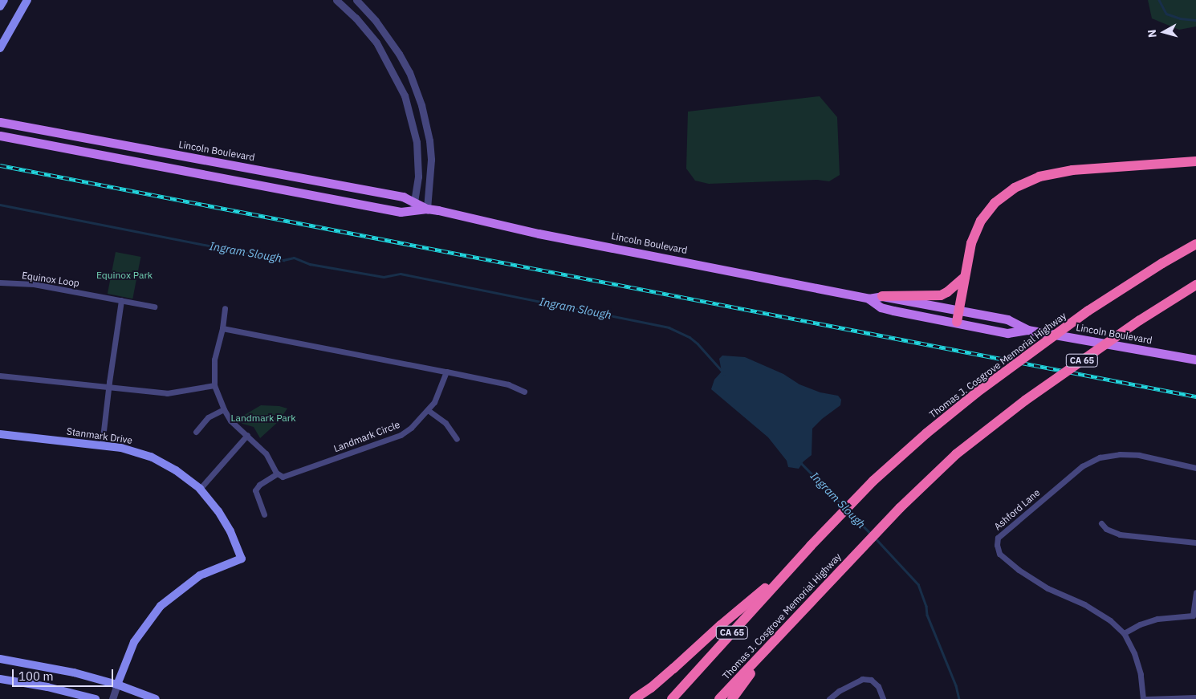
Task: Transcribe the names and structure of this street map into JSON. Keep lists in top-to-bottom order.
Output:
{
  "streets": {
    "highway": ["CA 65", "Thomas J. Cosgrove Memorial Highway"],
    "main road": ["Lincoln Boulevard", "Stanmark Drive"],
    "street": ["Equinox Loop", "Landmark Circle", "Ashford Lane"]
  },
  "water": ["Ingram Slough"],
  "parks": ["Equinox Park", "Landmark Park"],
  "scale_bar": "100 m",
  "north": "left"
}
